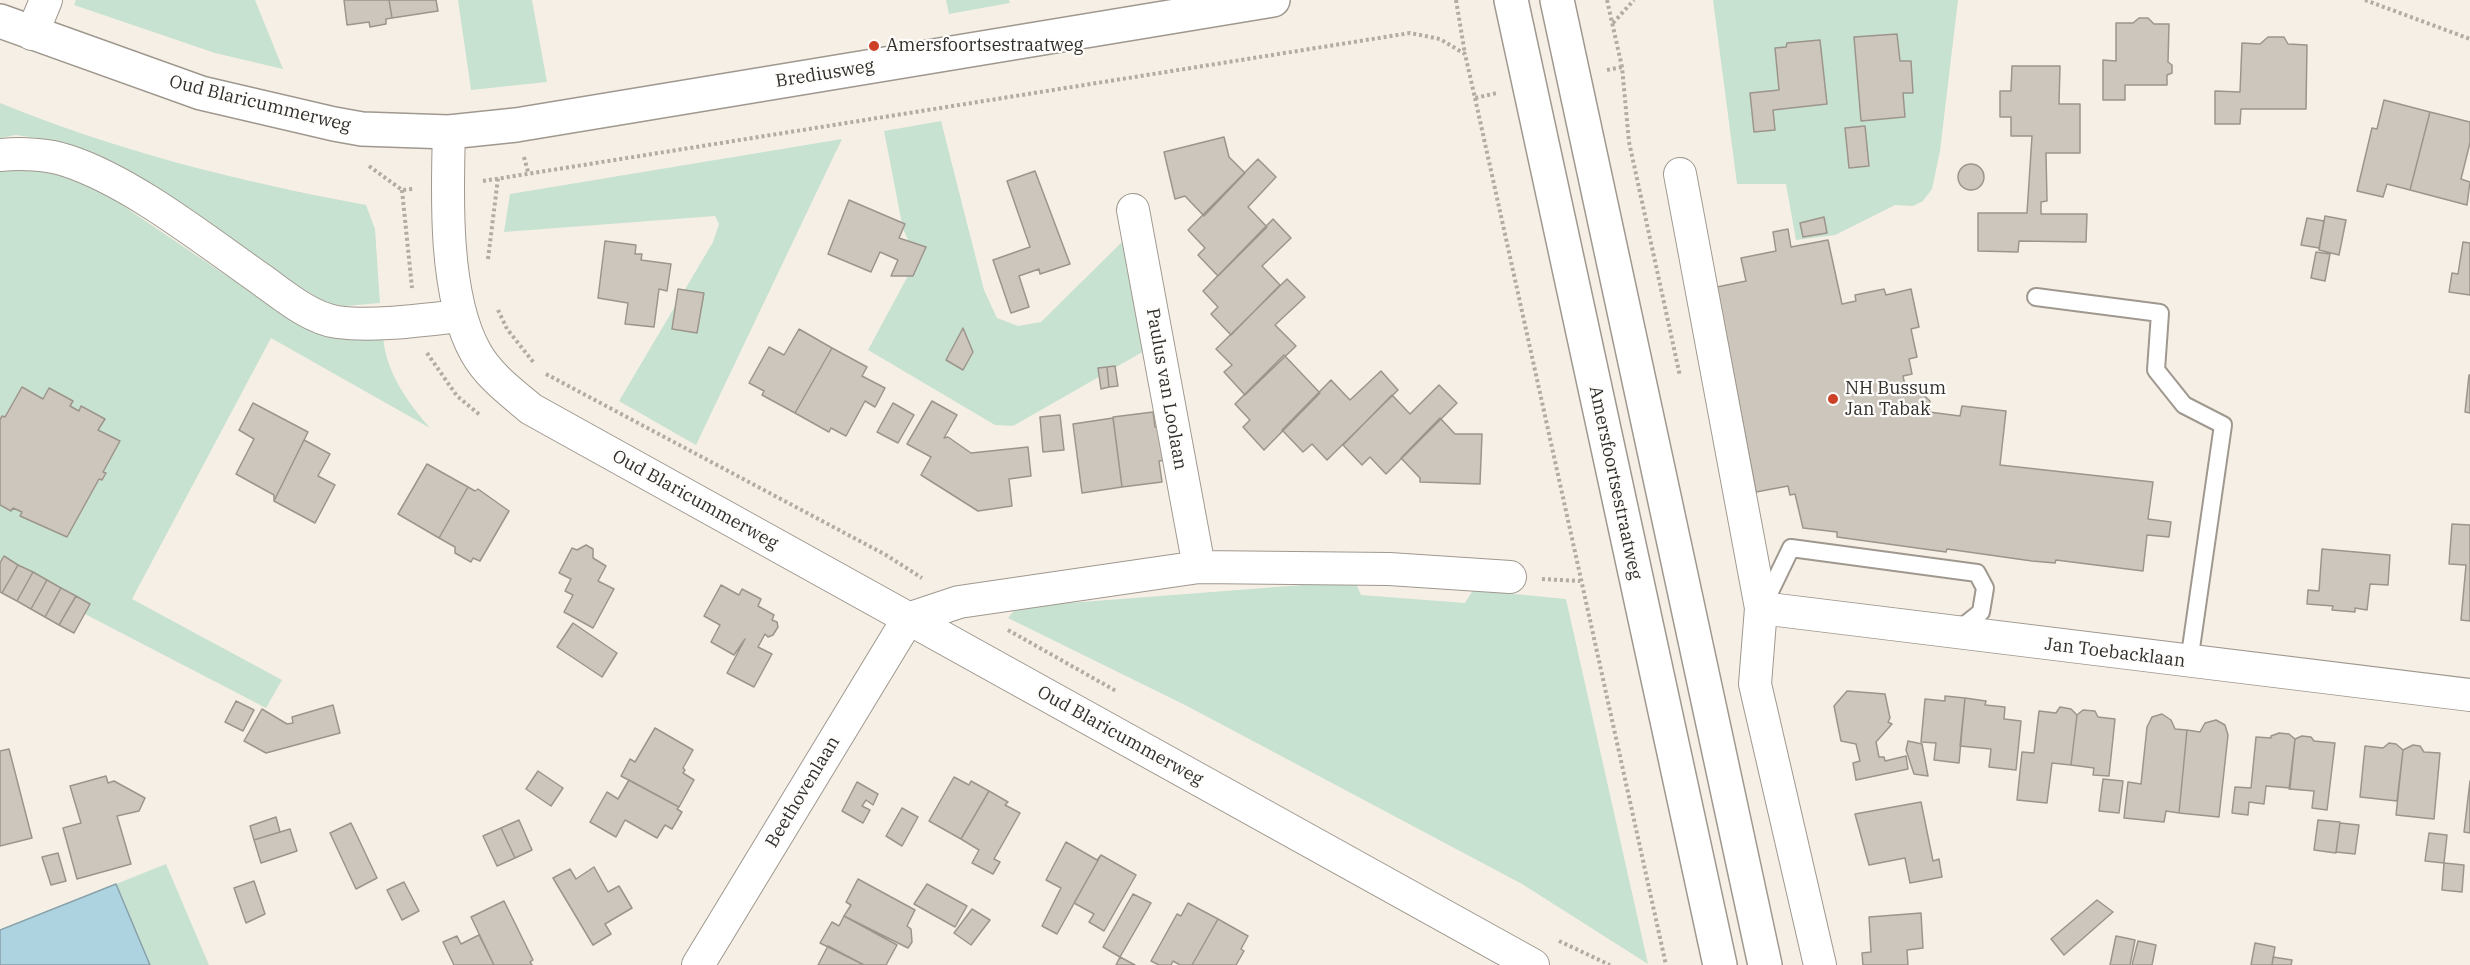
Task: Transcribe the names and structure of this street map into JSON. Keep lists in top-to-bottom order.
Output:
{
  "streets": {
    "main road": ["Brediusweg", "Oud Blaricummerweg", "Amersfoortsestraatweg"],
    "street": ["Paulus van Loolaan", "Jan Toebacklaan", "Beethovenlaan"]
  },
  "crossings": [
    ["Brediusweg", "Oud Blaricummerweg"],
    ["Oud Blaricummerweg", "Beethovenlaan"]
  ],
  "places": ["Amersfoortsestraatweg", "NH Bussum Jan Tabak"]
}
